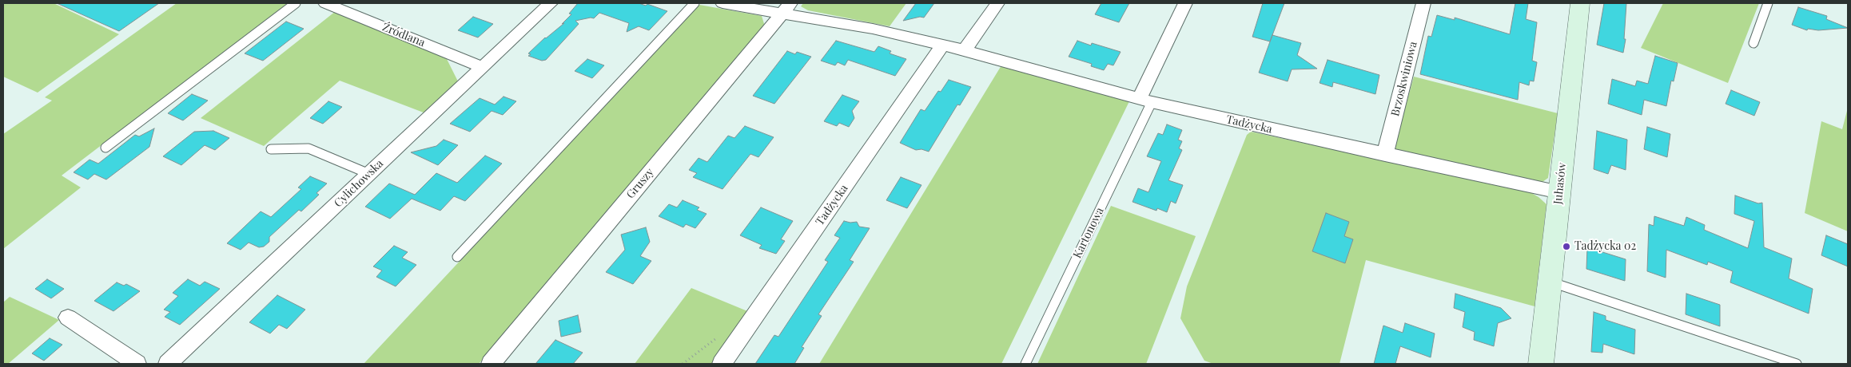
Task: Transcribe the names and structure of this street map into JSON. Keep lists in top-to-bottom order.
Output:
{
  "streets": {
    "street": [
      "Źródlana",
      "Brzoskwiniowa",
      "Tadżycka",
      "Cylichowska",
      "Gruszy",
      "Juhasów",
      "Kartonowa"
    ]
  },
  "crossings": [
    ["Źródlana", "Cylichowska"],
    ["Brzoskwiniowa", "Tadżycka"],
    ["Tadżycka", "Gruszy"],
    ["Tadżycka", "Juhasów"],
    ["Tadżycka", "Kartonowa"]
  ],
  "places": ["Tadżycka 02"]
}
